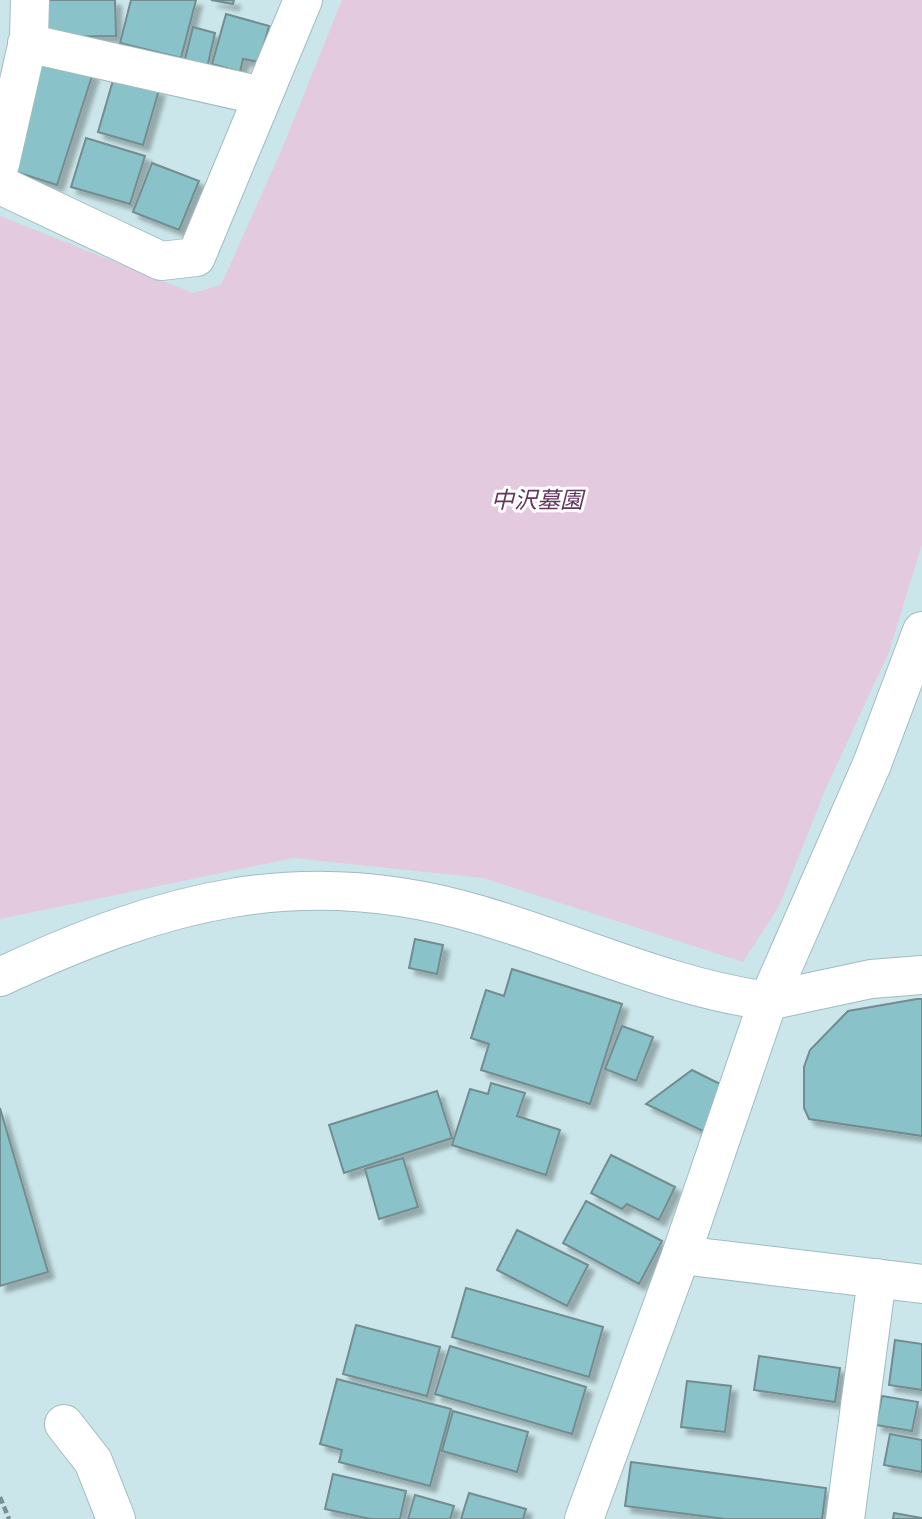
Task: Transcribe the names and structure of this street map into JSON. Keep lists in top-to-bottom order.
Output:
{
  "parks": ["中沢墓園"]
}
